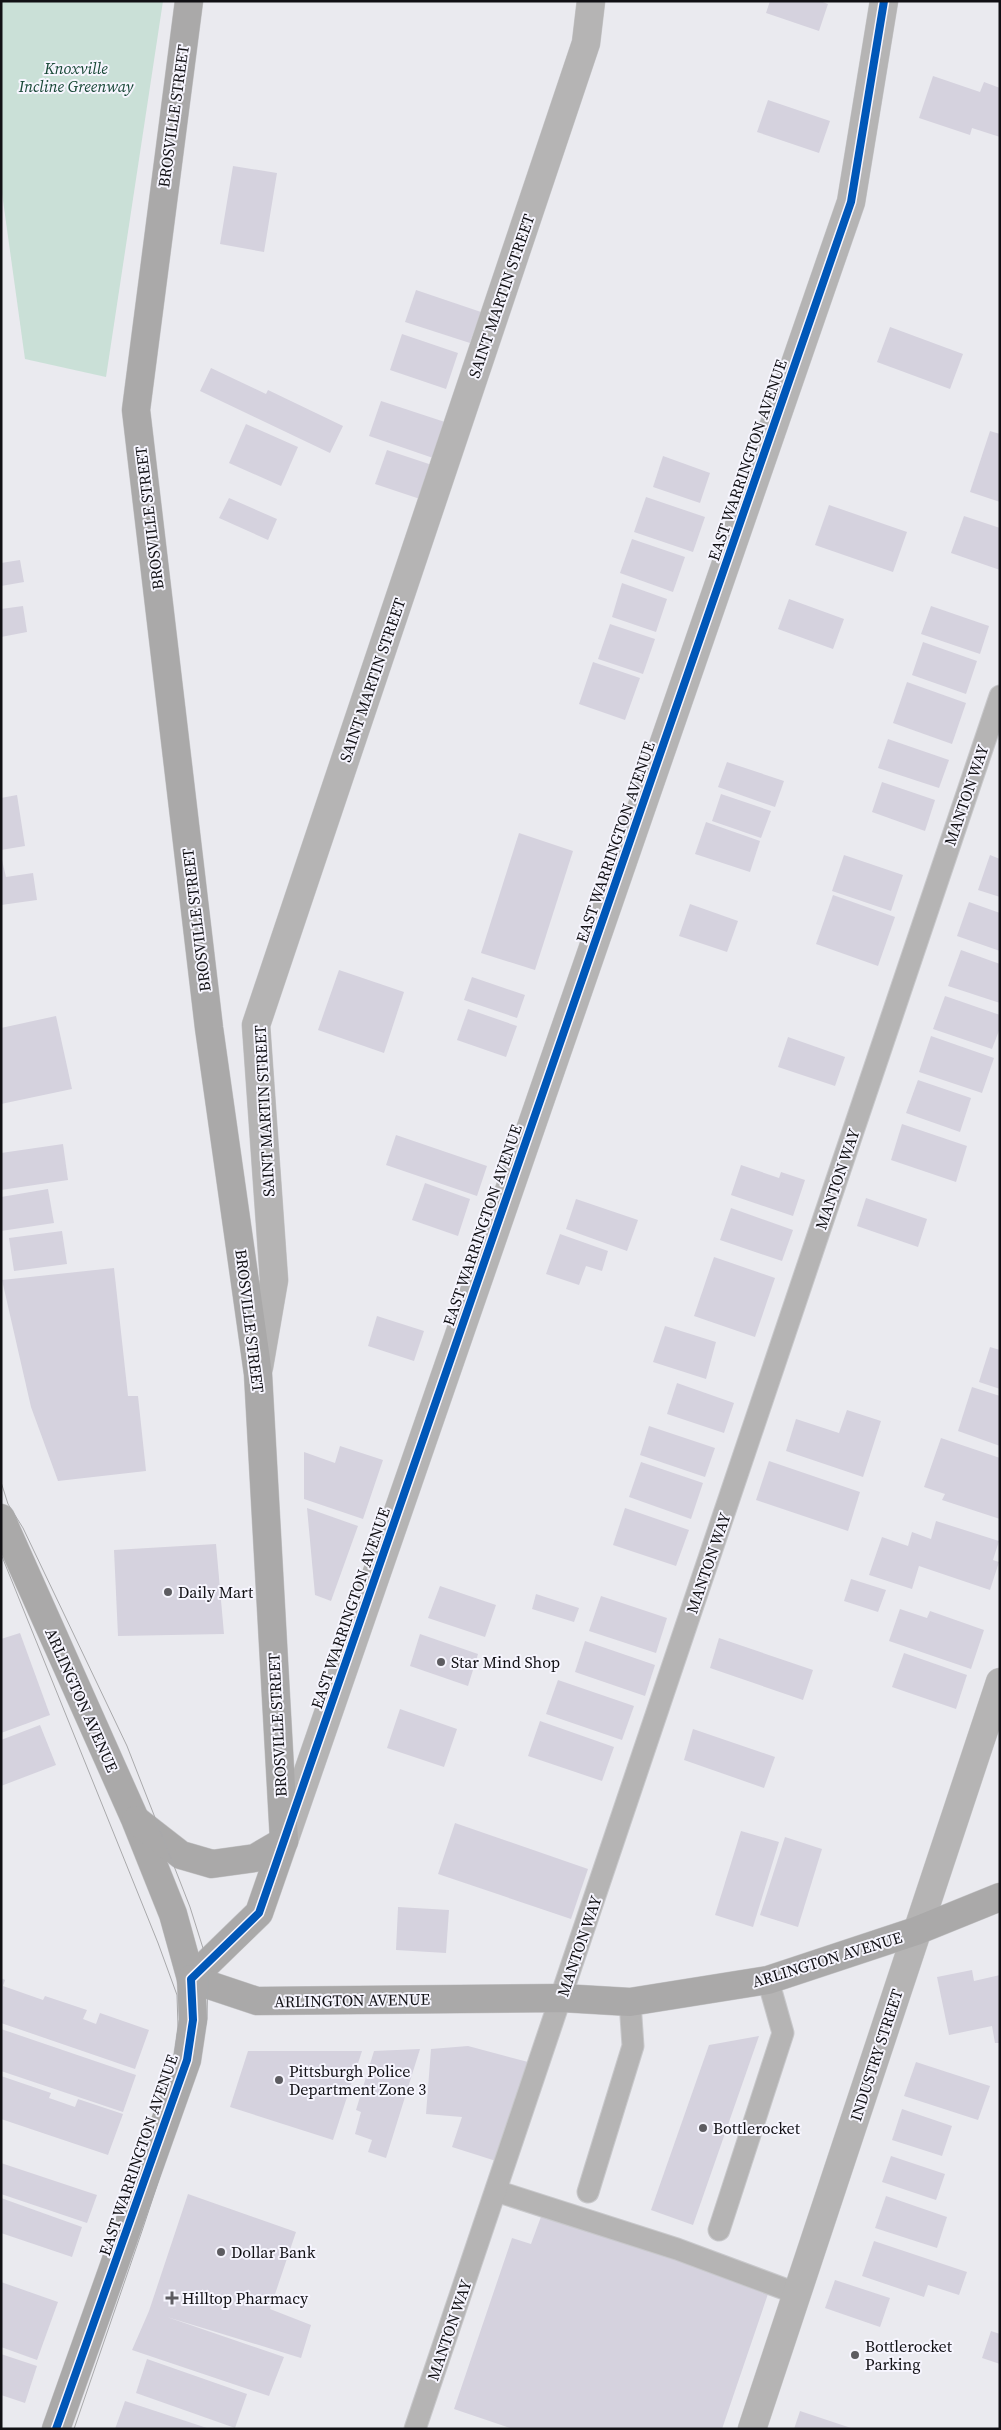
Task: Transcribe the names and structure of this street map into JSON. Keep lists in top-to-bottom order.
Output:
{
  "streets": {
    "street": [
      "BROSVILLE STREET",
      "SAINT MARTIN STREET",
      "EAST WARRINGTON AVENUE",
      "ARLINGTON AVENUE",
      "INDUSTRY STREET"
    ],
    "lane": ["MANTON WAY"]
  },
  "crossings": [
    ["BROSVILLE STREET", "SAINT MARTIN STREET"],
    ["BROSVILLE STREET", "EAST WARRINGTON AVENUE"],
    ["EAST WARRINGTON AVENUE", "ARLINGTON AVENUE"],
    ["MANTON WAY", "ARLINGTON AVENUE"],
    ["ARLINGTON AVENUE", "INDUSTRY STREET"]
  ],
  "parks": ["Knoxville Incline Greenway"],
  "places": {
    "other": [
      "Daily Mart",
      "Star Mind Shop",
      "Pittsburgh Police Department Zone 3",
      "Bottlerocket",
      "Dollar Bank",
      "Bottlerocket Parking"
    ],
    "health": ["Hilltop Pharmacy"]
  }
}
